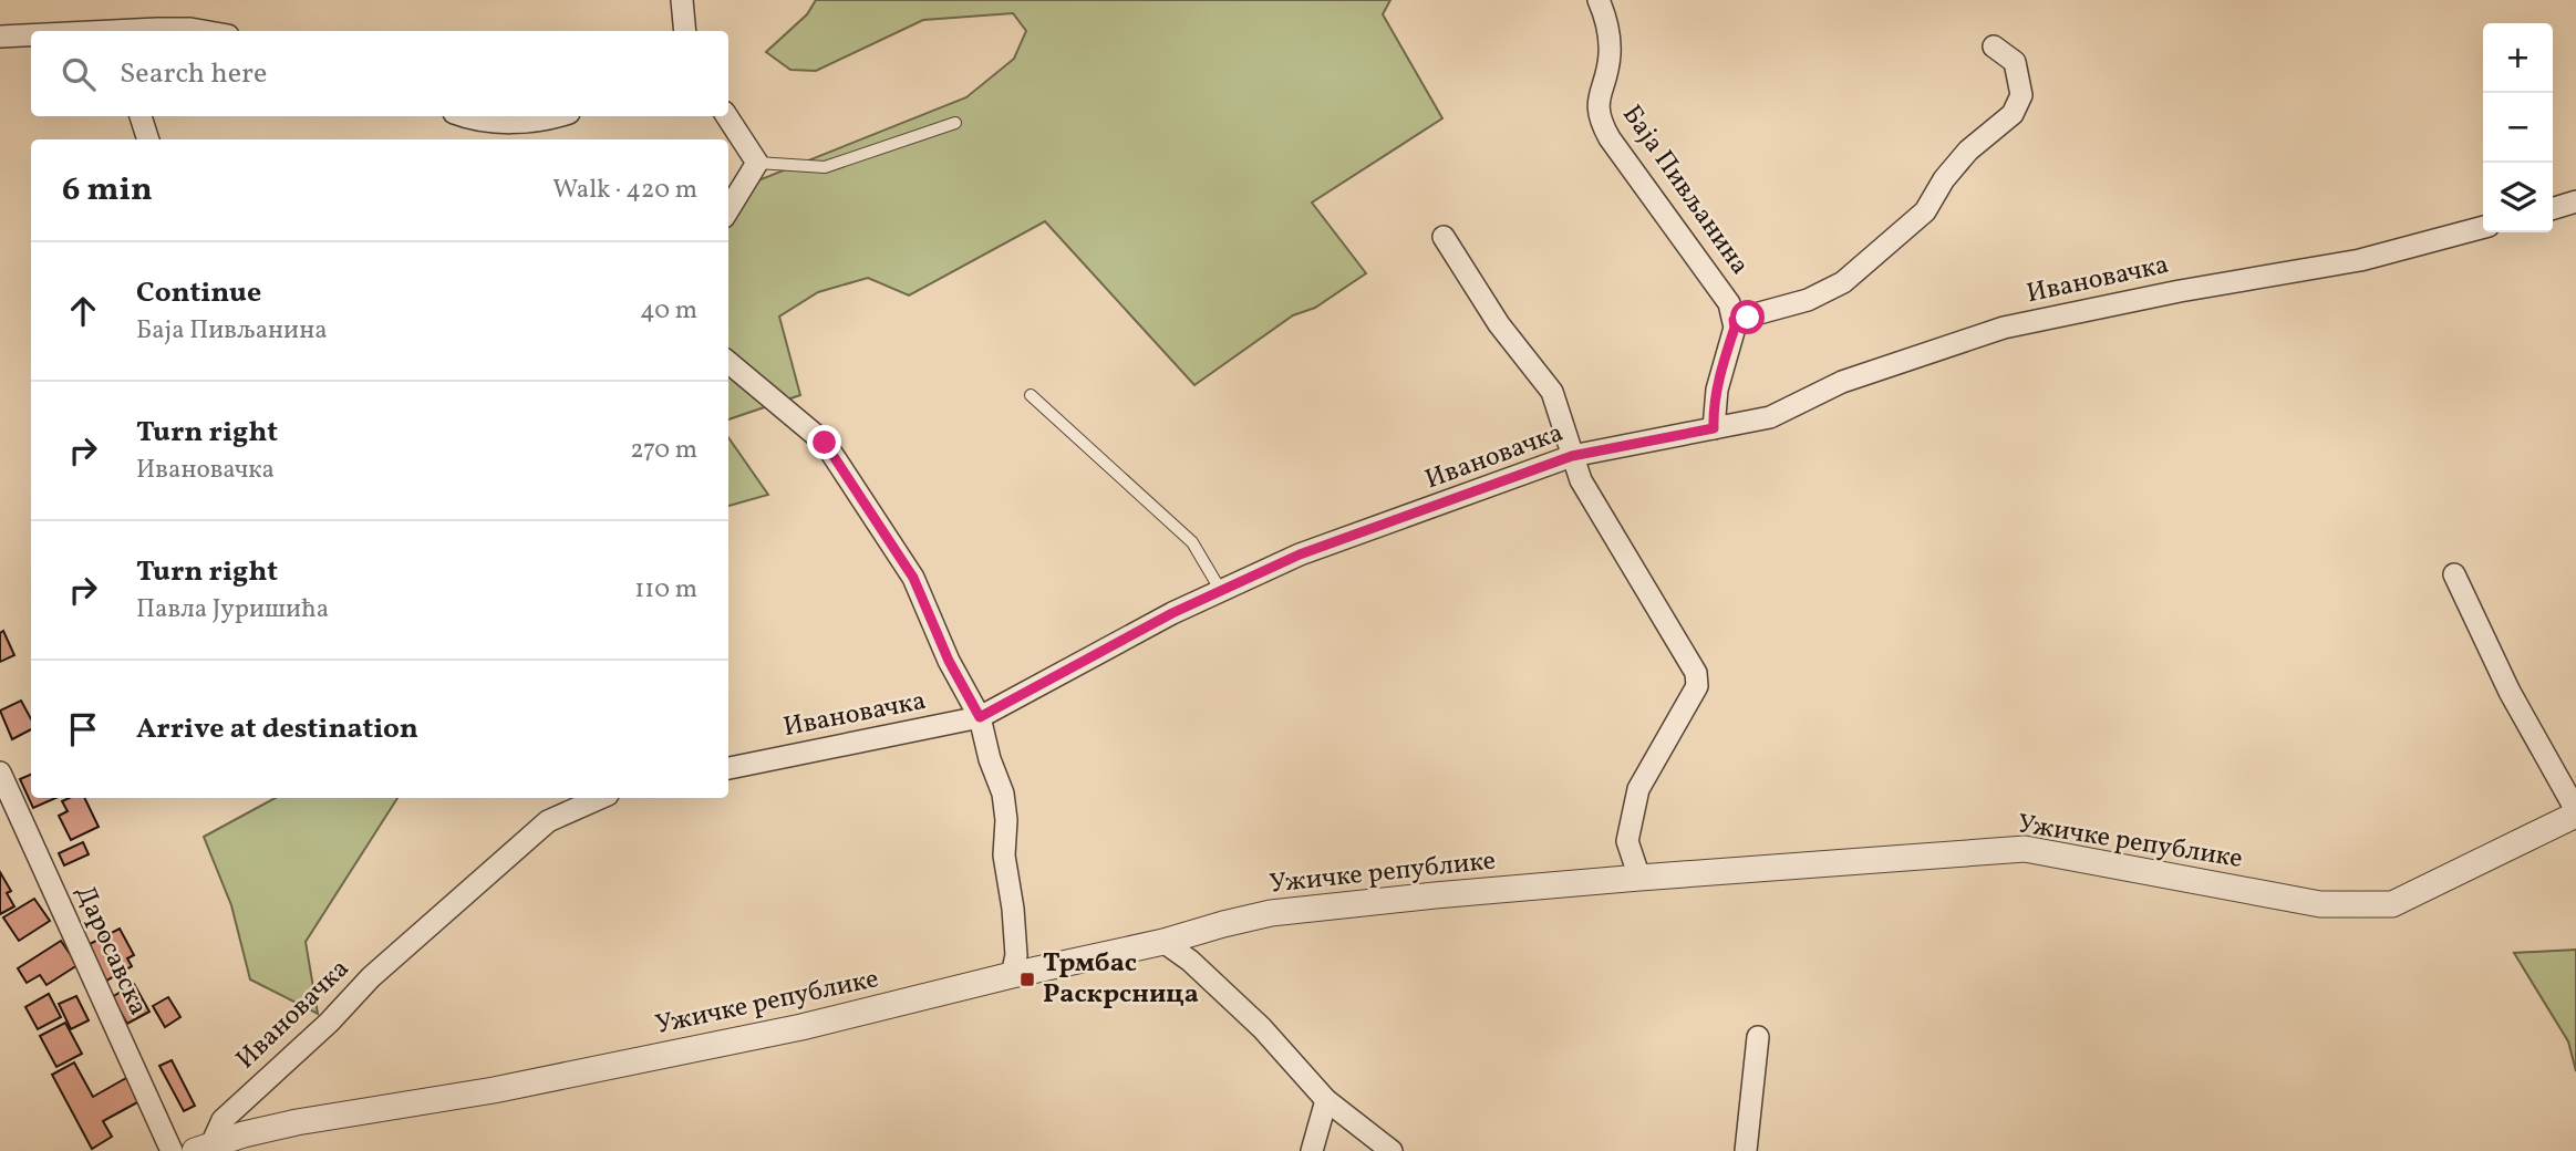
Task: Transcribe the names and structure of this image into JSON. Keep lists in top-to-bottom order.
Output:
{
  "streets": {
    "street": [
      "Баја Пивљанина",
      "Ивановачка",
      "Ужичке републике",
      "Даросавска"
    ]
  },
  "crossings": [
    ["Баја Пивљанина", "Ивановачка"],
    ["Ивановачка", "Ужичке републике"]
  ],
  "places": {
    "transit": ["Трмбас Раскрсница"]
  },
  "page": {
    "map_buttons": ["+", "−"],
    "search": "Search here",
    "heading": ["6 min", "Walk · 420 m"],
    "list": [
      ["Continue", "Баја Пивљанина", "40 m"],
      ["Turn right", "Ивановачка", "270 m"],
      ["Turn right", "Павла Јуришића", "110 m"],
      "Arrive at destination"
    ]
  }
}
